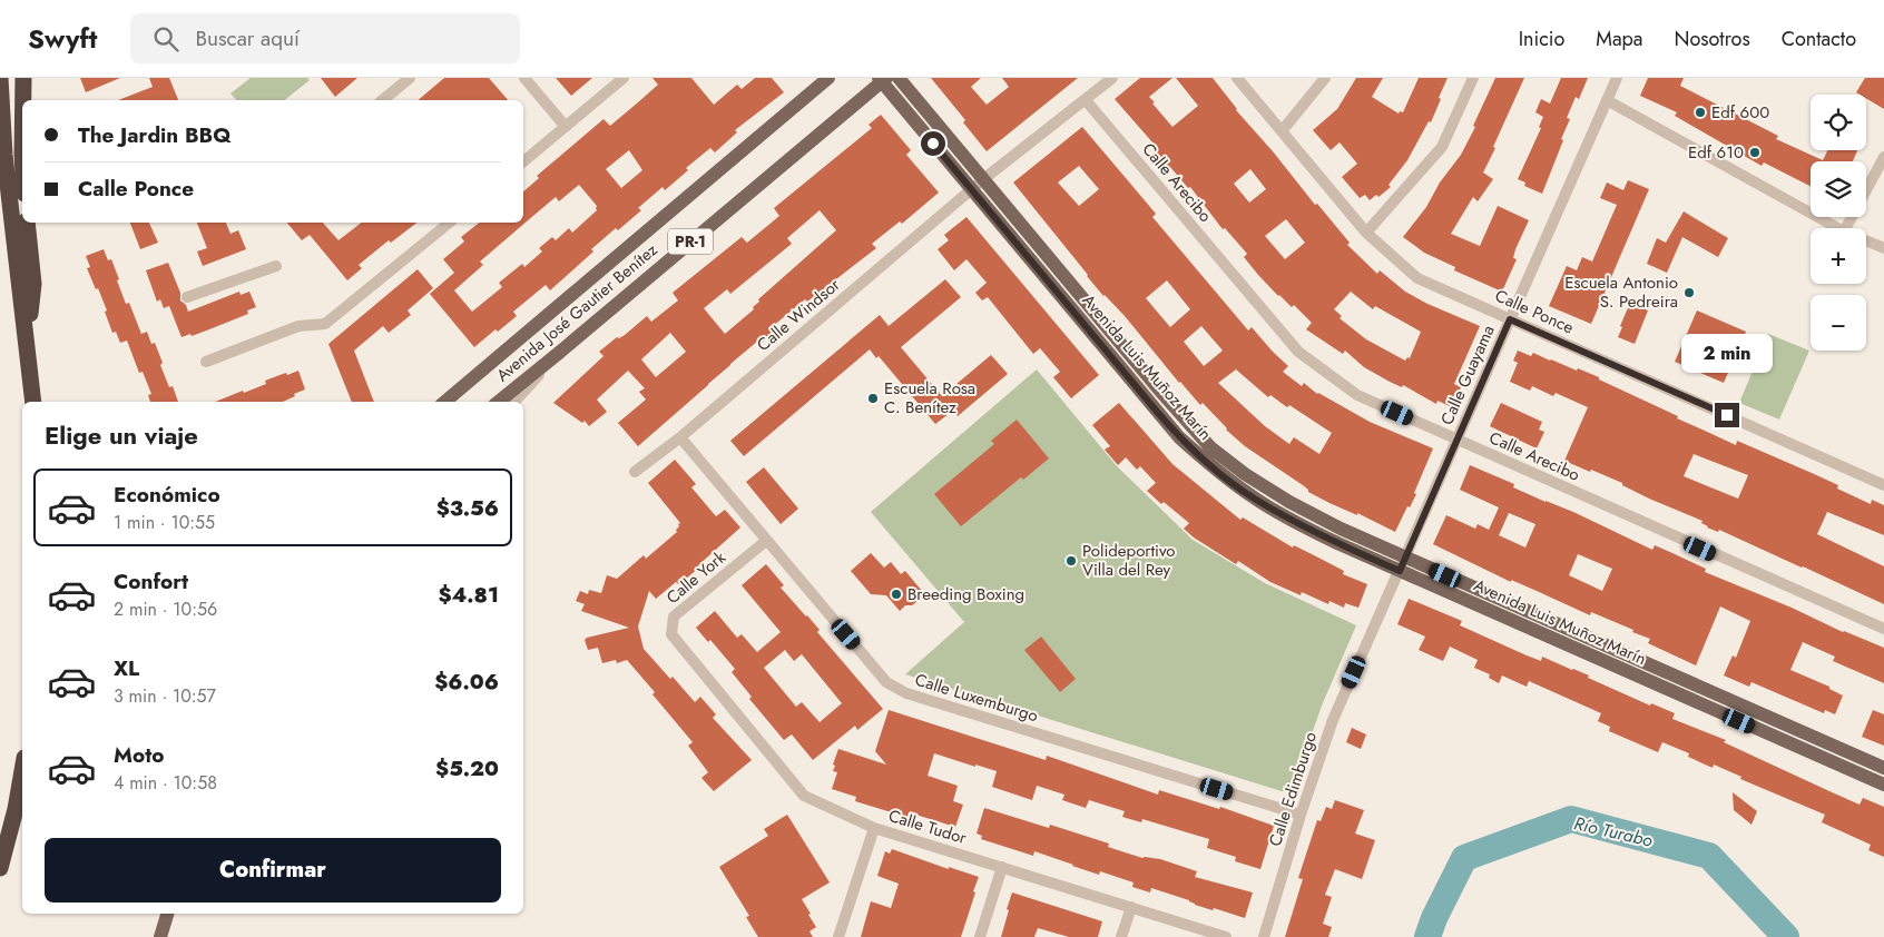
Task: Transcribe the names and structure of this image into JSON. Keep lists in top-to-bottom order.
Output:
{
  "streets": {
    "main road": ["PR-1", "Avenida José Gautier Benítez", "Avenida Luis Muñoz Marín"],
    "street": [
      "Calle Arecibo",
      "Calle Ponce",
      "Calle Windsor",
      "Calle Guayama",
      "Calle York",
      "Calle Luxemburgo",
      "Calle Edimburgo",
      "Calle Tudor"
    ]
  },
  "crossings": [
    ["Calle Arecibo", "Calle Windsor"],
    ["Calle Arecibo", "Calle Guayama"],
    ["Calle Ponce", "Calle Guayama"],
    ["Avenida José Gautier Benítez", "Avenida Luis Muñoz Marín"],
    ["Calle Windsor", "Avenida Luis Muñoz Marín"],
    ["Calle Windsor", "Calle Luxemburgo"],
    ["Avenida Luis Muñoz Marín", "Calle Guayama"],
    ["Calle Guayama", "Calle Edimburgo"],
    ["Calle York", "Calle Luxemburgo"],
    ["Calle York", "Calle Tudor"],
    ["Calle Luxemburgo", "Calle Edimburgo"]
  ],
  "water": ["Río Turabo"],
  "places": [
    "Edf 600",
    "Edf 610",
    "Escuela Antonio S. Pedreira",
    "Escuela Rosa C. Benítez",
    "Polideportivo Villa del Rey",
    "Breeding Boxing"
  ],
  "page": {
    "header": "Swyft",
    "search": "Buscar aquí",
    "nav": [
      "Inicio",
      "Mapa",
      "Nosotros",
      "Contacto"
    ],
    "map_buttons": ["+", "−"],
    "banner": ["The Jardin BBQ", "Calle Ponce"],
    "bubble": "2 min",
    "heading": "Elige un viaje",
    "list": [
      {
        "name": "Económico",
        "note": "1 min · 10:55",
        "value": "$3.56"
      },
      {
        "name": "Confort",
        "note": "2 min · 10:56",
        "value": "$4.81"
      },
      {
        "name": "XL",
        "note": "3 min · 10:57",
        "value": "$6.06"
      },
      {
        "name": "Moto",
        "note": "4 min · 10:58",
        "value": "$5.20"
      }
    ],
    "buttons": "Confirmar"
  }
}
